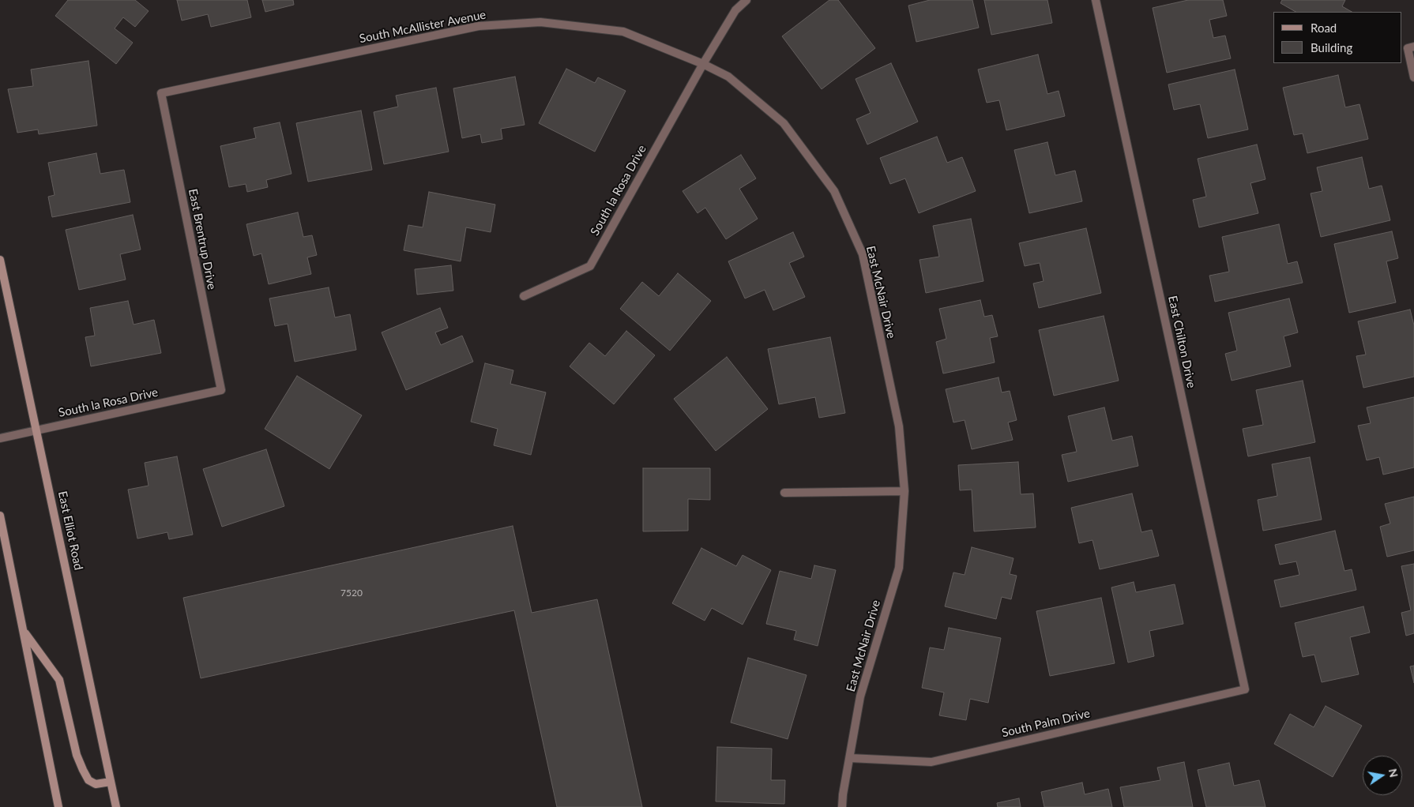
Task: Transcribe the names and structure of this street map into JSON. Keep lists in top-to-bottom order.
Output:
{
  "streets": {
    "main road": ["East Elliot Road"],
    "street": [
      "South McAllister Avenue",
      "South la Rosa Drive",
      "East Brentrup Drive",
      "East McNair Drive",
      "East Chilton Drive",
      "South Palm Drive"
    ]
  },
  "crossings": [
    ["South McAllister Avenue", "South la Rosa Drive"],
    ["South McAllister Avenue", "East Brentrup Drive"],
    ["South McAllister Avenue", "East McNair Drive"],
    ["South la Rosa Drive", "East Brentrup Drive"],
    ["South la Rosa Drive", "East McNair Drive"],
    ["South la Rosa Drive", "East Elliot Road"],
    ["East McNair Drive", "South Palm Drive"],
    ["East Chilton Drive", "South Palm Drive"]
  ],
  "house_numbers": ["7520"],
  "legend": ["Road", "Building"],
  "north": "right"
}
